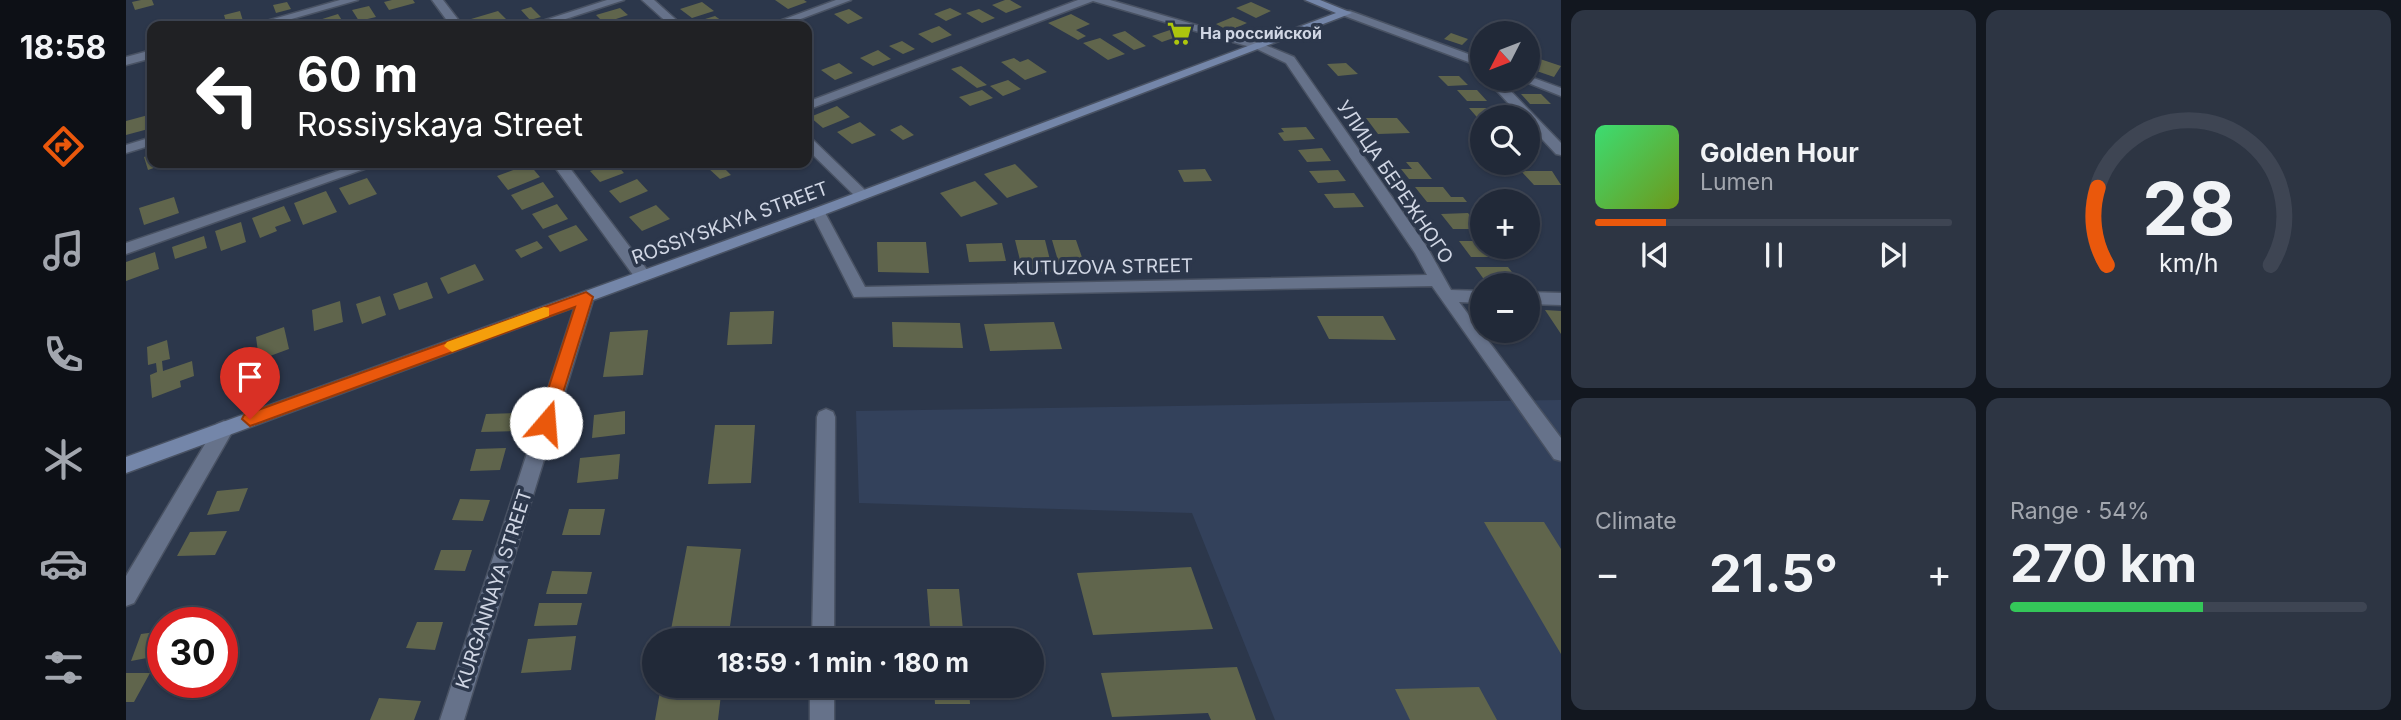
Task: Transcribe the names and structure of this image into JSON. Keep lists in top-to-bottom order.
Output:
{
  "streets": {
    "street": [
      "УЛИЦА БЕРЕЖНОГО",
      "ROSSIYSKAYA STREET",
      "KUTUZOVA STREET",
      "KURGANNAYA STREET"
    ]
  },
  "crossings": [
    ["УЛИЦА БЕРЕЖНОГО", "ROSSIYSKAYA STREET"],
    ["УЛИЦА БЕРЕЖНОГО", "KUTUZOVA STREET"],
    ["ROSSIYSKAYA STREET", "KUTUZOVA STREET"],
    ["ROSSIYSKAYA STREET", "KURGANNAYA STREET"]
  ],
  "places": {
    "supermarket": ["На российской"]
  },
  "north": "bottom left",
  "page": {
    "tabs": "18:58",
    "map_buttons": ["+", "−"],
    "turn": ["60 m", "Rossiyskaya Street"],
    "song": ["Golden Hour", "Lumen"],
    "tile": [
      "Climate",
      ["Range · 54%", "270 km"]
    ],
    "heat": ["−", "21.5°", "+"],
    "limit": "30",
    "trip": "18:59 · 1 min · 180 m",
    "gauge": ["28", "km/h"]
  }
}
